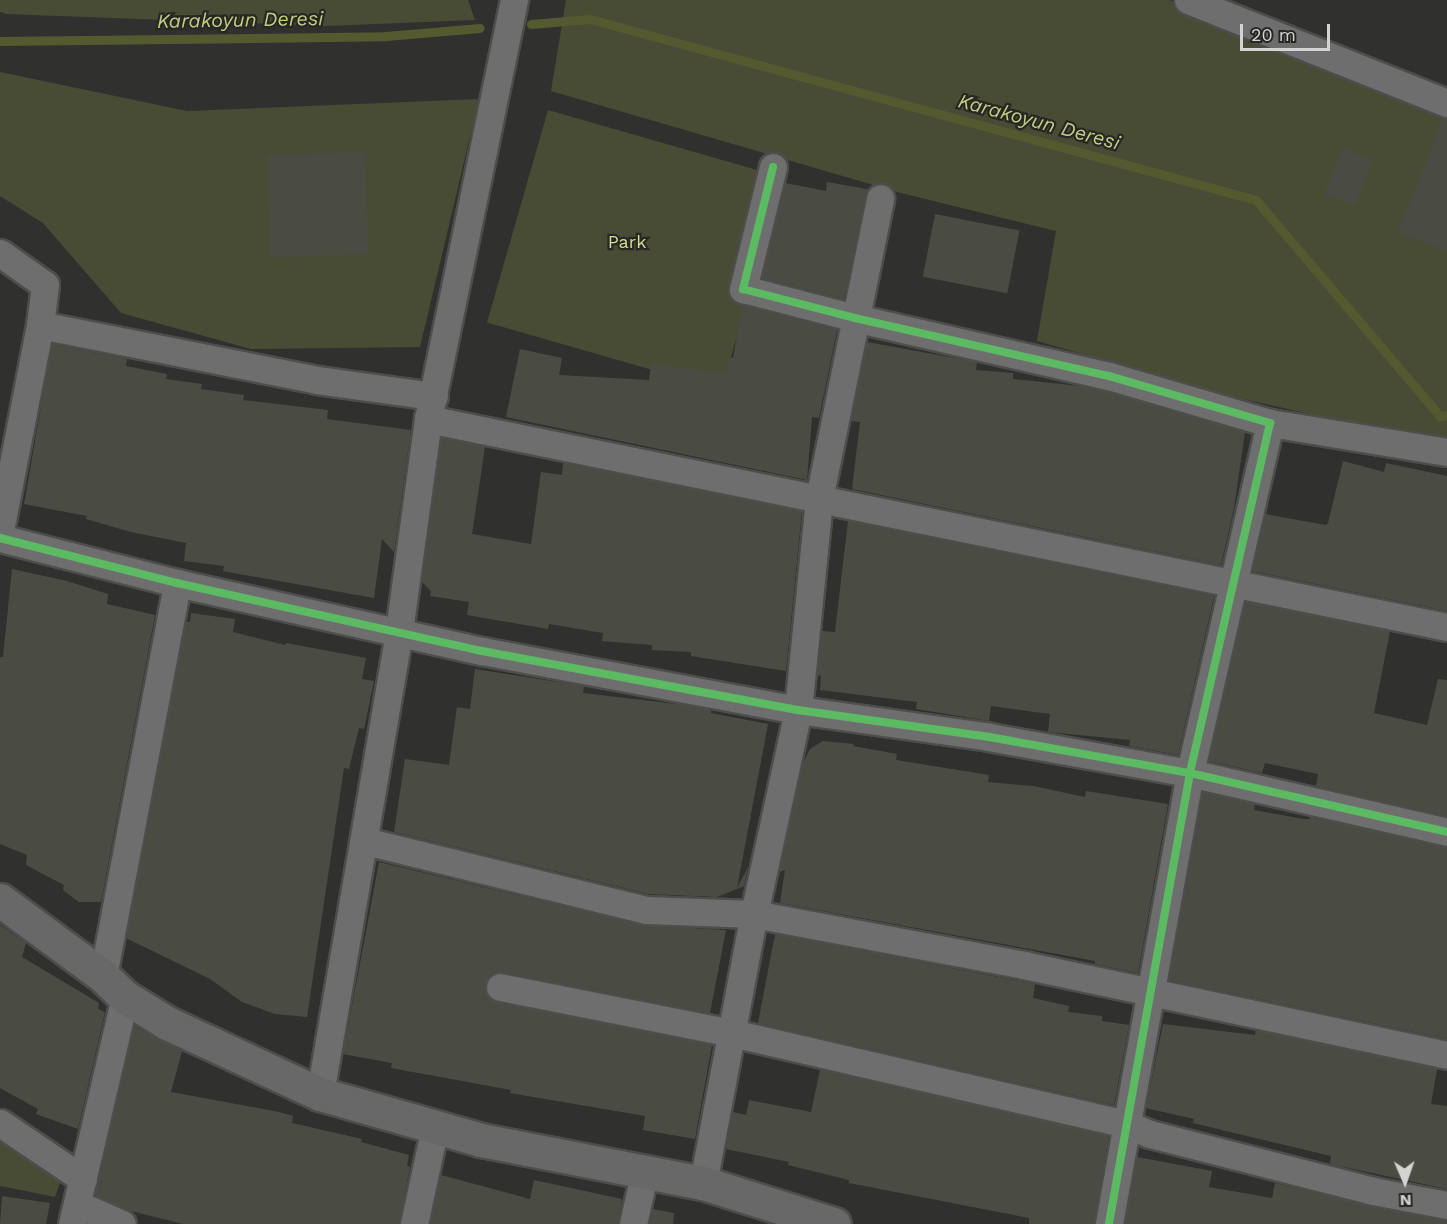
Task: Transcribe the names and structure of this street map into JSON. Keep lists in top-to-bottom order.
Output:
{
  "water": ["Karakoyun Deresi"],
  "parks": ["Park"],
  "scale_bar": "20 m",
  "north": "bottom"
}
